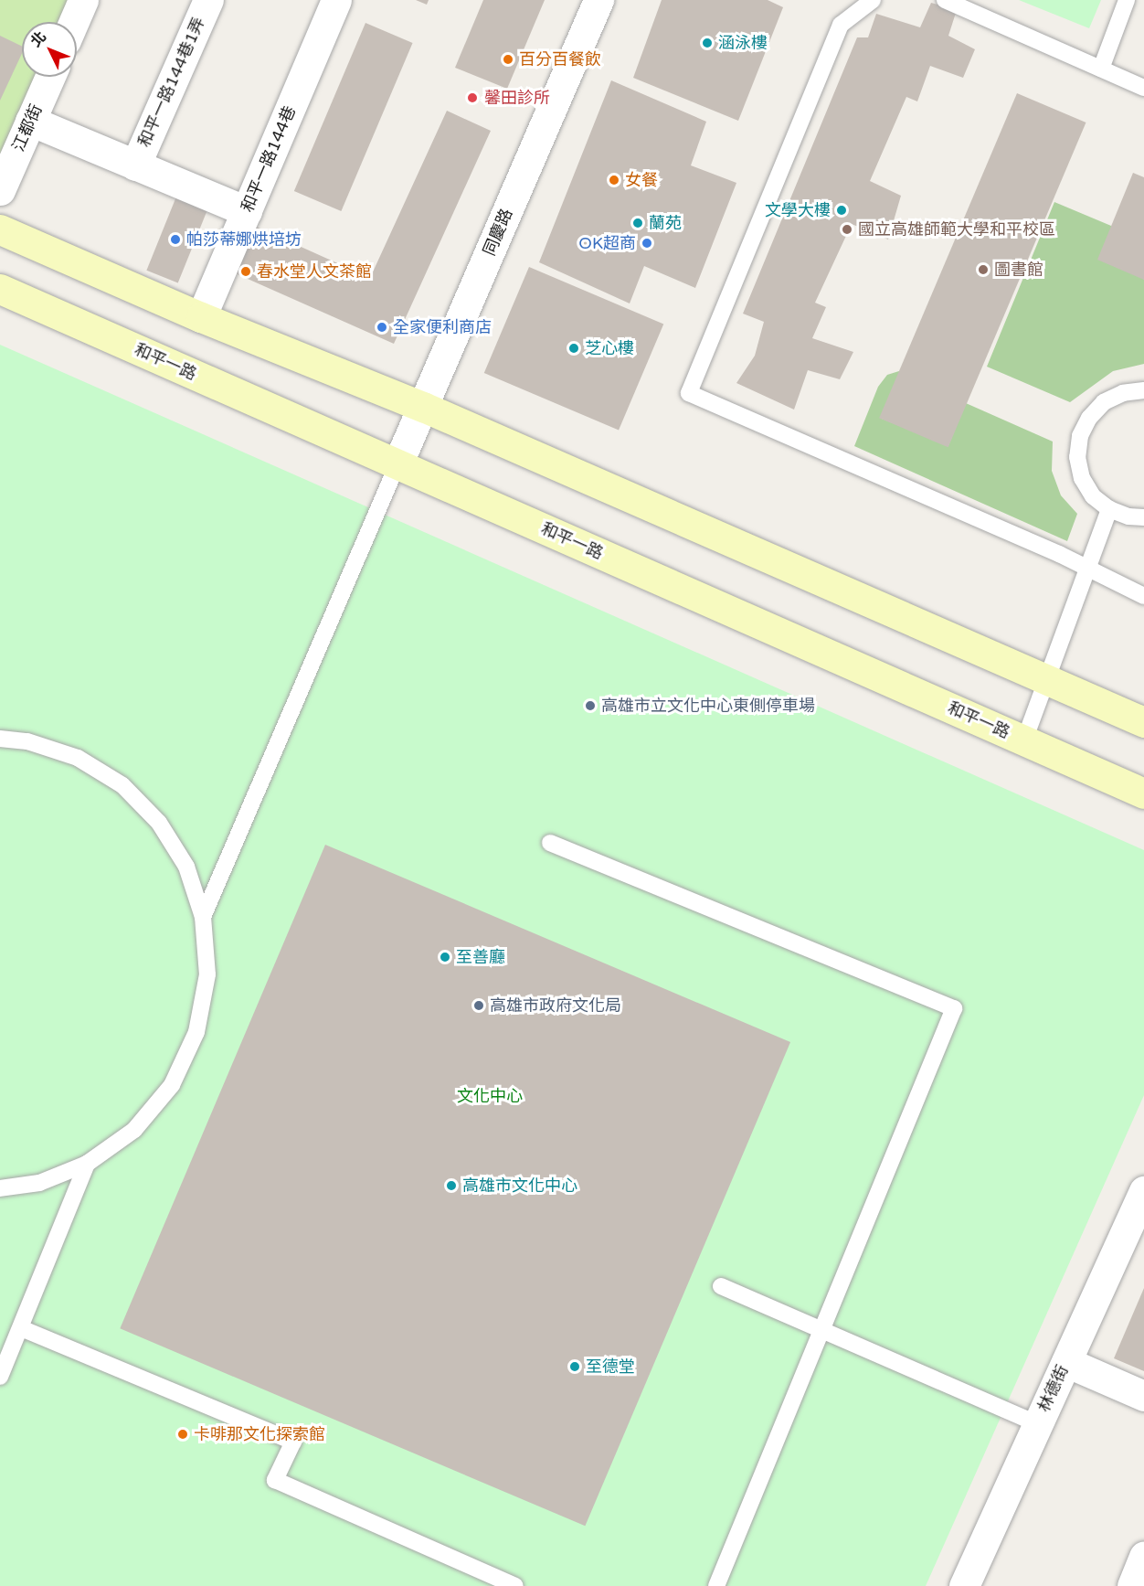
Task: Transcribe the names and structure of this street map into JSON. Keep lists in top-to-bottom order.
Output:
{
  "streets": {
    "street": [
      "和平一路144巷1弄",
      "江都街",
      "和平一路144巷",
      "同慶路",
      "和平一路",
      "林德街"
    ]
  },
  "crossings": [
    ["和平一路144巷1弄", "江都街"],
    ["和平一路144巷1弄", "和平一路144巷"],
    ["同慶路", "和平一路"]
  ],
  "parks": ["文化中心"],
  "places": [
    "涵泳樓",
    "百分百餐飲",
    "馨田診所",
    "女餐",
    "文學大樓",
    "蘭苑",
    "國立高雄師範大學和平校區",
    "帕莎蒂娜烘培坊",
    "OK超商",
    "圖書館",
    "春水堂人文茶館",
    "全家便利商店",
    "芝心樓",
    "高雄市立文化中心東側停車場",
    "至善廳",
    "高雄市政府文化局",
    "高雄市文化中心",
    "至德堂",
    "卡啡那文化探索館"
  ],
  "north": "top left"
}
